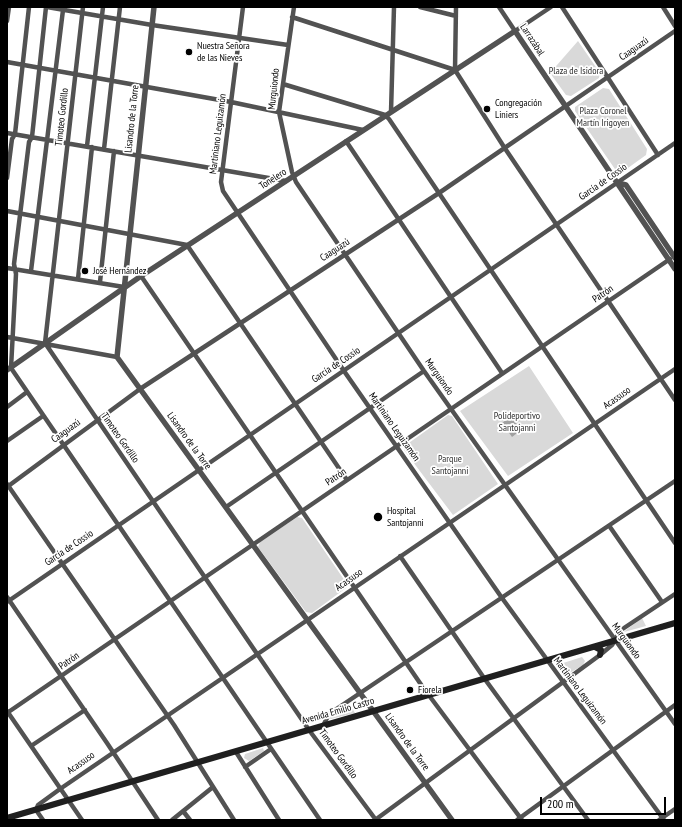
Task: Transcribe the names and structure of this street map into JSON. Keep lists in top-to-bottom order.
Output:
{
  "streets": {
    "main road": ["Avenida Emilio Castro"],
    "street": [
      "Larrazábal",
      "Caaguazú",
      "Murguiondo",
      "Timoteo Gordillo",
      "Lisandro de la Torre",
      "Martiniano Leguizamón",
      "Tonelero",
      "García de Cossio",
      "Patrón",
      "Acassuso"
    ]
  },
  "crossings": [
    ["Larrazábal", "Caaguazú"],
    ["Larrazábal", "Tonelero"],
    ["Larrazábal", "García de Cossio"],
    ["Larrazábal", "Patrón"],
    ["Caaguazú", "Murguiondo"],
    ["Caaguazú", "Timoteo Gordillo"],
    ["Caaguazú", "Lisandro de la Torre"],
    ["Caaguazú", "Martiniano Leguizamón"],
    ["Murguiondo", "Tonelero"],
    ["Murguiondo", "García de Cossio"],
    ["Murguiondo", "Patrón"],
    ["Murguiondo", "Acassuso"],
    ["Murguiondo", "Avenida Emilio Castro"],
    ["Timoteo Gordillo", "Tonelero"],
    ["Timoteo Gordillo", "García de Cossio"],
    ["Timoteo Gordillo", "Patrón"],
    ["Timoteo Gordillo", "Acassuso"],
    ["Timoteo Gordillo", "Avenida Emilio Castro"],
    ["Lisandro de la Torre", "Tonelero"],
    ["Lisandro de la Torre", "García de Cossio"],
    ["Lisandro de la Torre", "Patrón"],
    ["Lisandro de la Torre", "Acassuso"],
    ["Lisandro de la Torre", "Avenida Emilio Castro"],
    ["Martiniano Leguizamón", "Tonelero"],
    ["Martiniano Leguizamón", "García de Cossio"],
    ["Martiniano Leguizamón", "Patrón"],
    ["Martiniano Leguizamón", "Acassuso"],
    ["Martiniano Leguizamón", "Avenida Emilio Castro"],
    ["Acassuso", "Avenida Emilio Castro"]
  ],
  "parks": [
    "Plaza de Isidora",
    "Plaza Coronel Martín Irigoyen",
    "Polideportivo Santojanni",
    "Parque Santojanni"
  ],
  "places": [
    "Nuestra Señora de las Nieves",
    "Congregación Liniers",
    "José Hernández",
    "Hospital Santojanni",
    "Fiorela"
  ],
  "scale_bar": "200 m"
}
